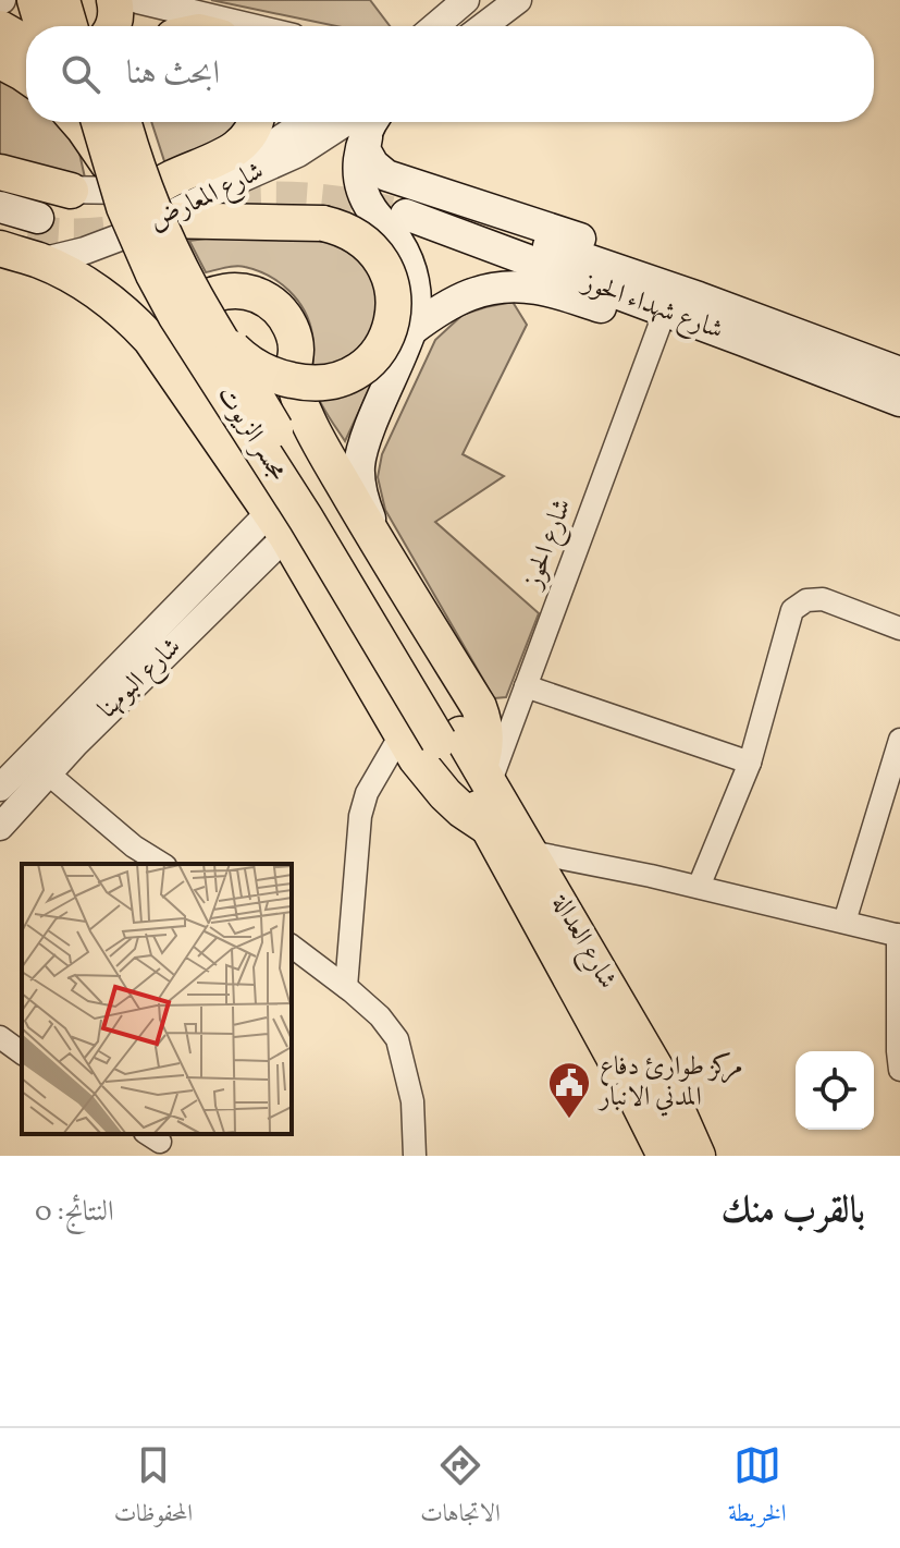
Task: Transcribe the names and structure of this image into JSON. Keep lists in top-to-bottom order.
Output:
{
  "streets": {
    "main road": ["شارع شهداء الحوز", "مجسر الزيوت", "شارع العدالة"],
    "street": ["شارع المعارض", "شارع الحوز", "شارع البومهنا"]
  },
  "crossings": [
    ["مجسر الزيوت", "شارع العدالة"],
    ["شارع الحوز", "شارع العدالة"]
  ],
  "places": {
    "public building": ["مركز طوارئ دفاع المدني الانبار"]
  },
  "page": {
    "search": "ابحث هنا",
    "heading": ["بالقرب منك", "النتائج: 0"],
    "nav": ["الخريطة", "الاتجاهات", "المحفوظات"]
  }
}
